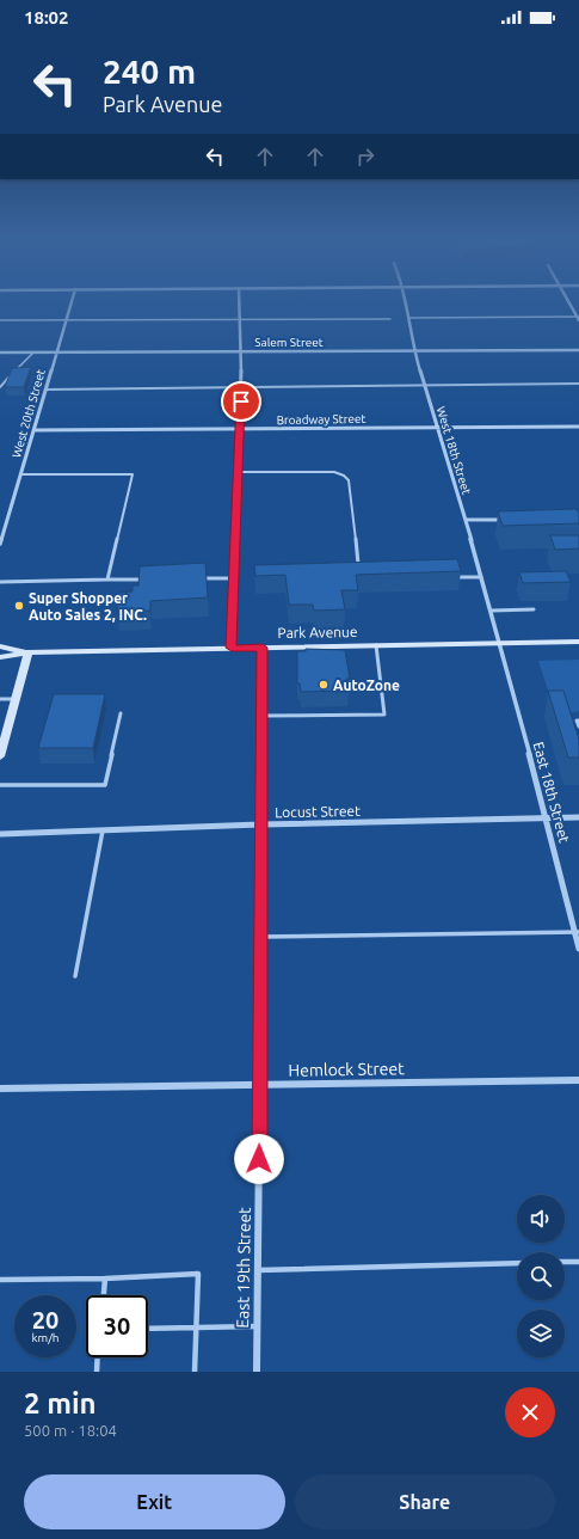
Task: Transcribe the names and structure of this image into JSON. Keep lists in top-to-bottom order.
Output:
{
  "streets": {
    "main road": ["Park Avenue"],
    "street": [
      "Salem Street",
      "West 20th Street",
      "Broadway Street",
      "West 18th Street",
      "East 18th Street",
      "Locust Street",
      "Hemlock Street",
      "East 19th Street"
    ]
  },
  "crossings": [
    ["Salem Street", "West 20th Street"],
    ["Salem Street", "West 18th Street"],
    ["West 20th Street", "Broadway Street"],
    ["Broadway Street", "West 18th Street"],
    ["West 18th Street", "Park Avenue"],
    ["West 18th Street", "East 18th Street"],
    ["Park Avenue", "East 18th Street"],
    ["Park Avenue", "East 19th Street"],
    ["East 18th Street", "Locust Street"],
    ["Locust Street", "East 19th Street"],
    ["Hemlock Street", "East 19th Street"]
  ],
  "places": ["Super Shopper Auto Sales 2, INC.", "AutoZone"],
  "page": {
    "status": "18:02",
    "turn": ["240 m", "Park Avenue"],
    "speed": "20 km/h",
    "limit": "30",
    "heading": ["2 min", "500 m · 18:04"],
    "buttons": ["Exit", "Share"]
  }
}
